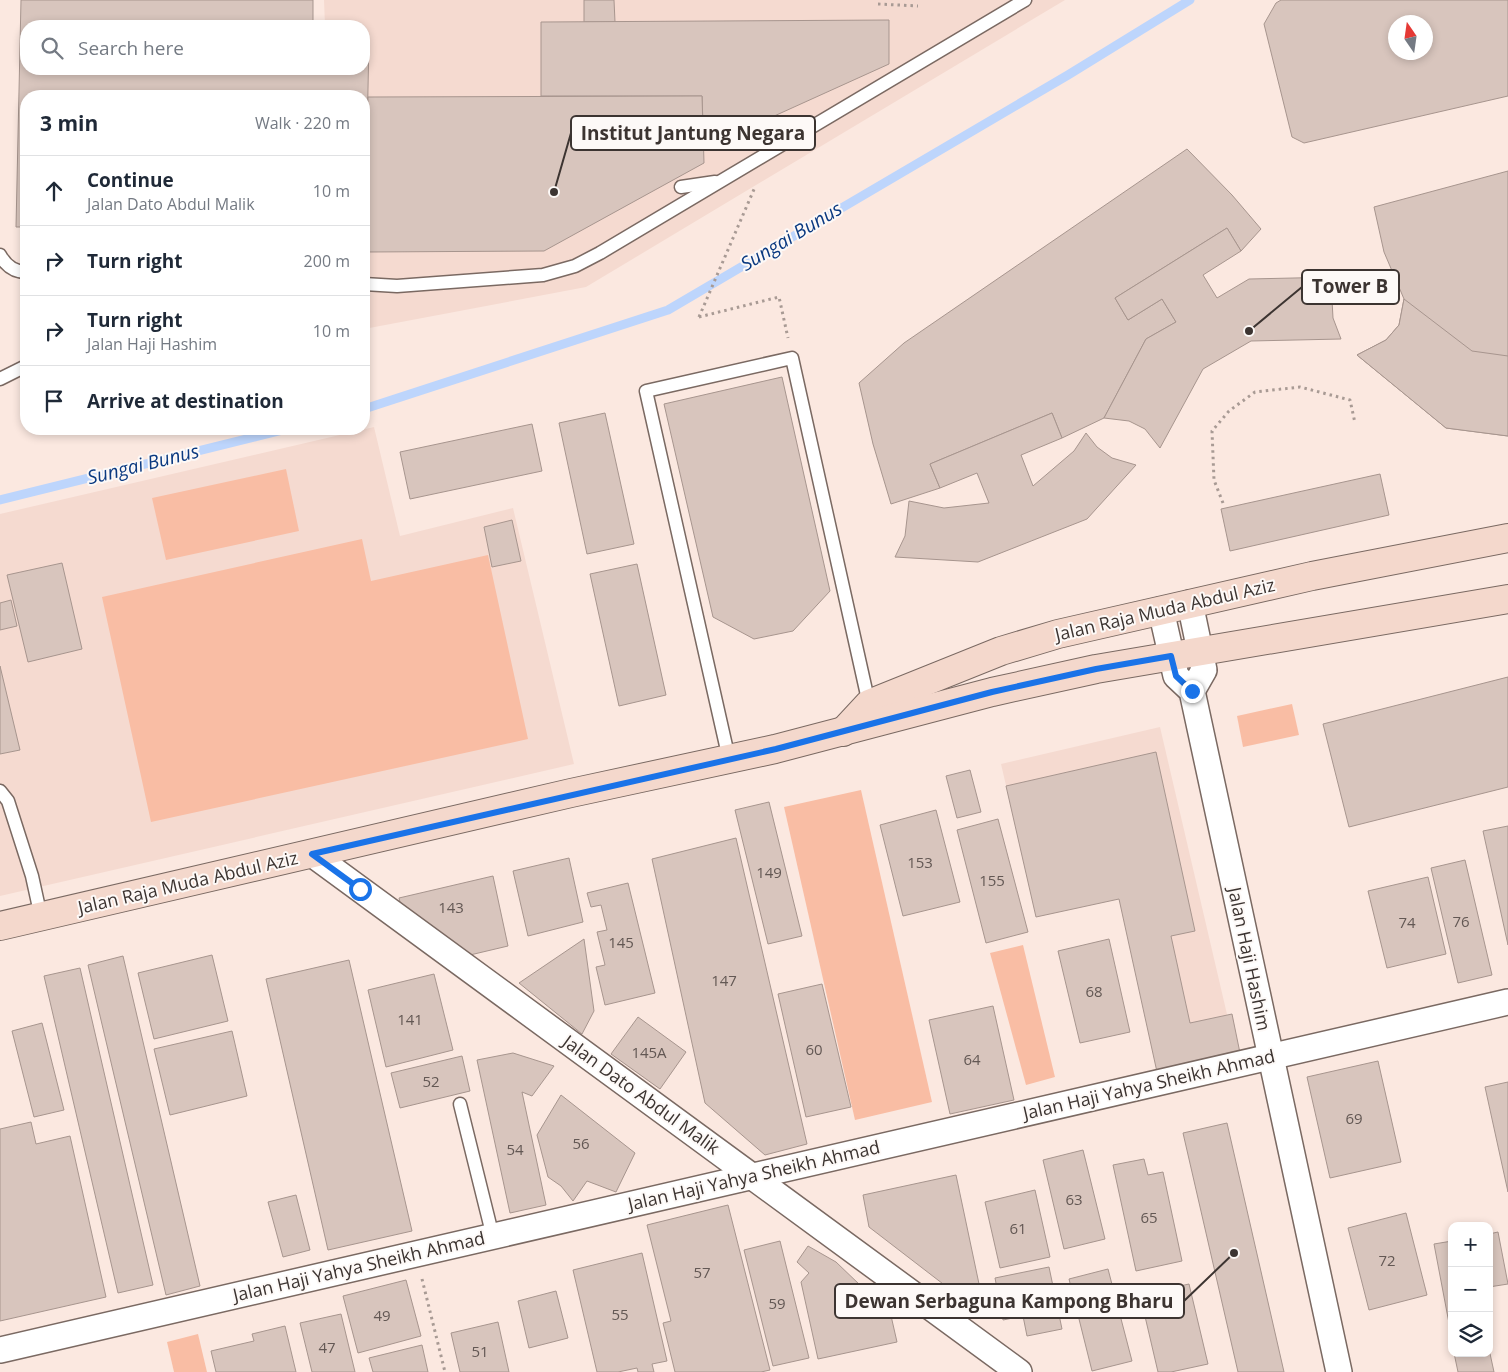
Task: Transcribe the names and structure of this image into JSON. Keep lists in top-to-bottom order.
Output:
{
  "streets": {
    "main road": ["Jalan Raja Muda Abdul Aziz"],
    "street": ["Jalan Haji Hashim", "Jalan Haji Yahya Sheikh Ahmad", "Jalan Dato Abdul Malik"]
  },
  "crossings": [
    ["Jalan Raja Muda Abdul Aziz", "Jalan Dato Abdul Malik"],
    ["Jalan Haji Hashim", "Jalan Haji Yahya Sheikh Ahmad"],
    ["Jalan Haji Yahya Sheikh Ahmad", "Jalan Dato Abdul Malik"]
  ],
  "water": ["Sungai Bunus"],
  "places": ["Institut Jantung Negara", "Tower B", "Dewan Serbaguna Kampong Bharu"],
  "house_numbers": [
    "153",
    "149",
    "155",
    "143",
    "76",
    "74",
    "145",
    "147",
    "68",
    "141",
    "60",
    "145A",
    "64",
    "52",
    "69",
    "56",
    "54",
    "63",
    "65",
    "61",
    "72",
    "57",
    "59",
    "55",
    "49",
    "47",
    "51"
  ],
  "north": "top",
  "page": {
    "search": "Search here",
    "heading": ["3 min", "Walk · 220 m"],
    "list": [
      ["Continue", "Jalan Dato Abdul Malik", "10 m"],
      ["Turn right", "200 m"],
      ["Turn right", "Jalan Haji Hashim", "10 m"],
      "Arrive at destination"
    ],
    "map_buttons": ["+", "−"]
  }
}
